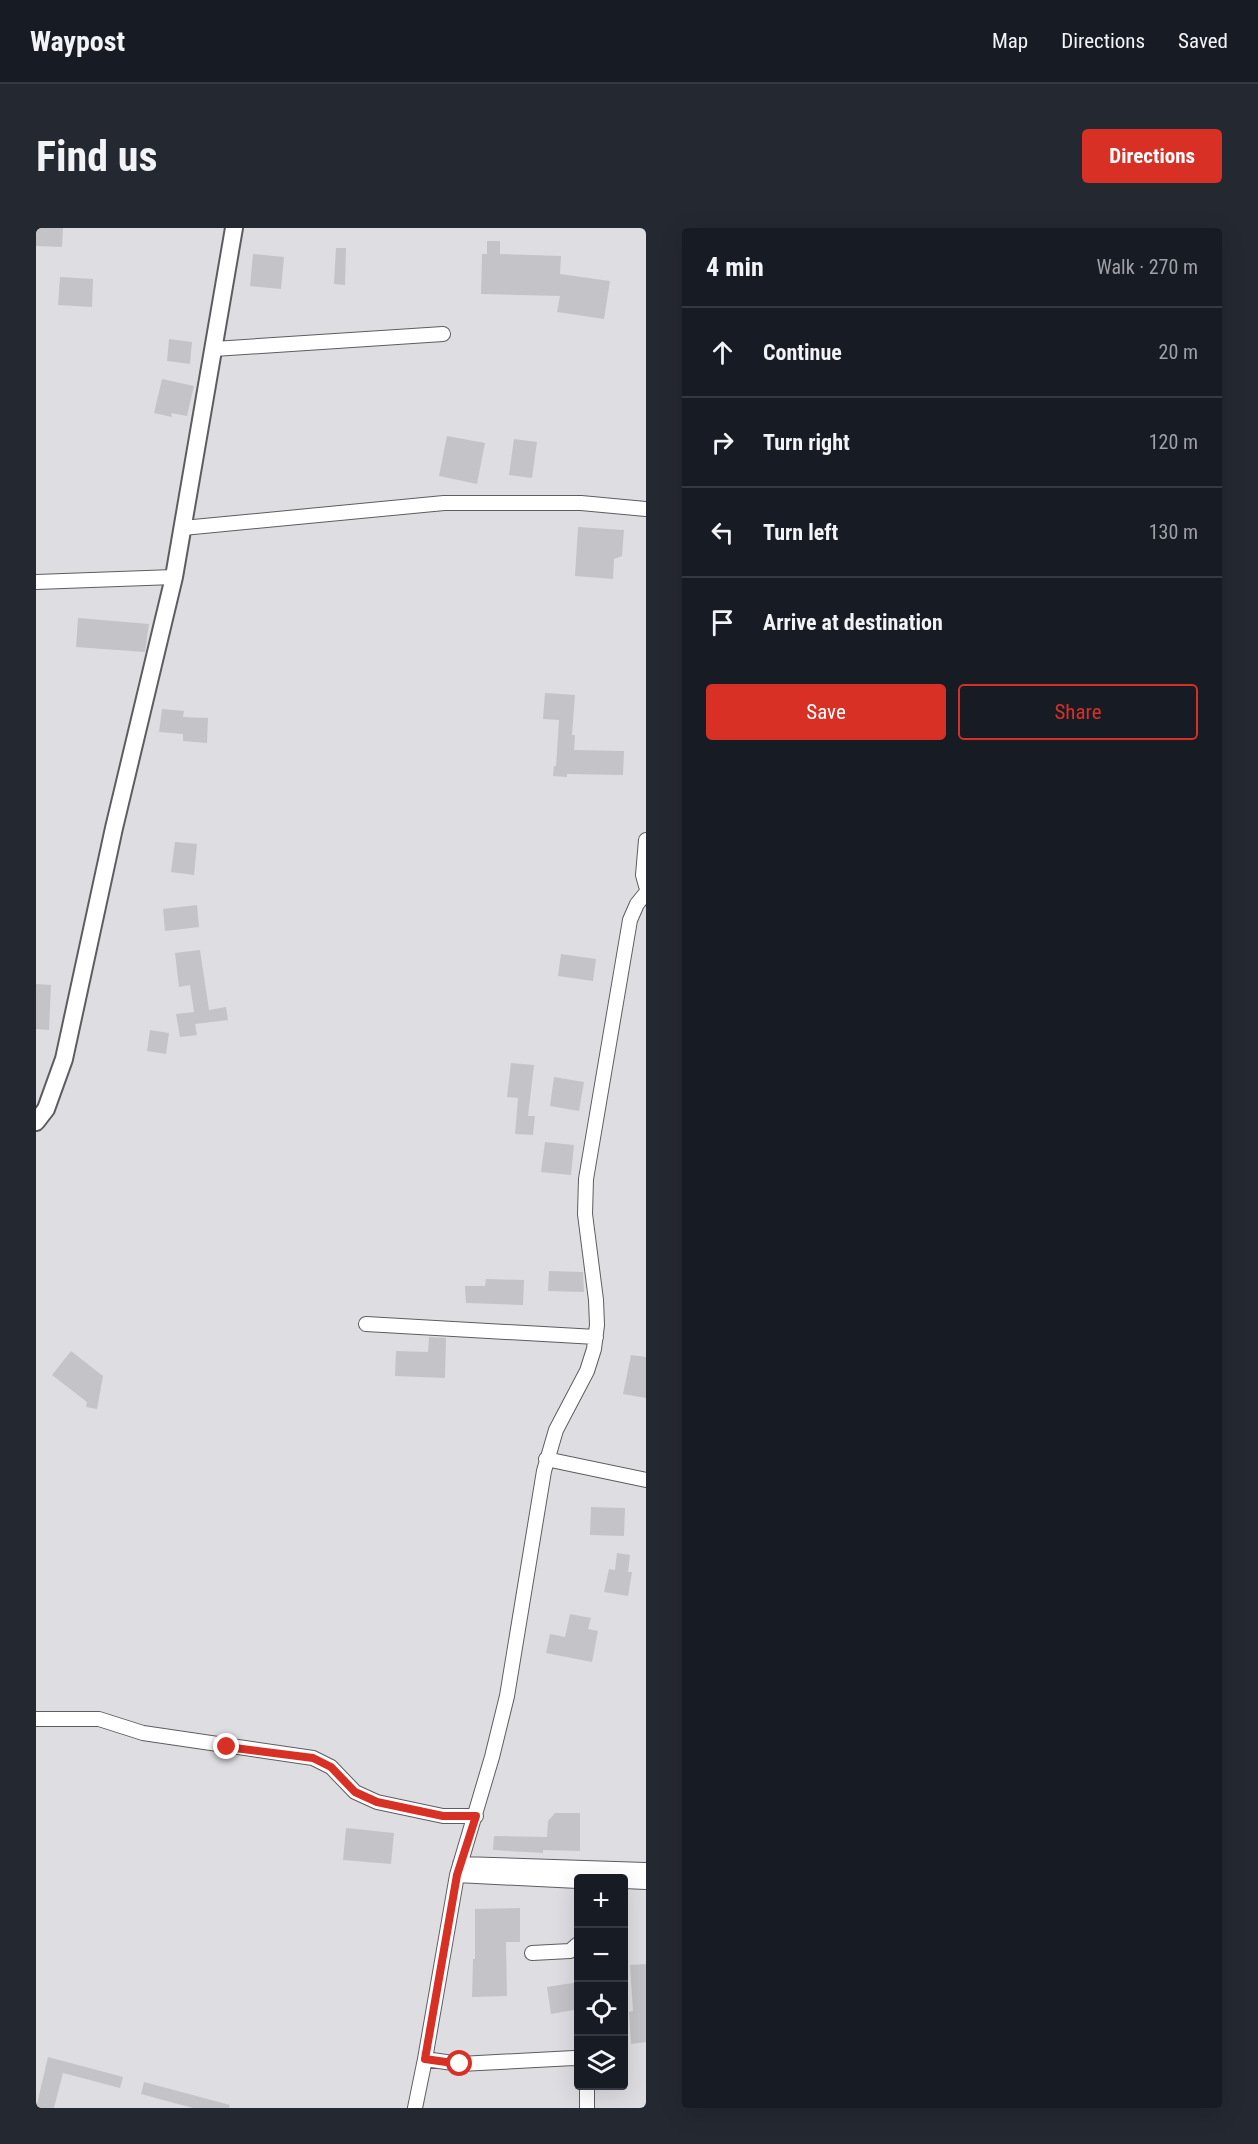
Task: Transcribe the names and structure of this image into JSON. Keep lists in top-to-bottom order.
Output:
{
  "page": {
    "header": "Waypost",
    "nav": ["Map", "Directions", "Saved"],
    "buttons": [
      "Directions",
      ["Save", "Share"]
    ],
    "title": "Find us",
    "heading": ["4 min", "Walk · 270 m"],
    "list": [
      ["Continue", "20 m"],
      ["Turn right", "120 m"],
      ["Turn left", "130 m"],
      "Arrive at destination"
    ],
    "map_buttons": ["+", "−"]
  }
}
